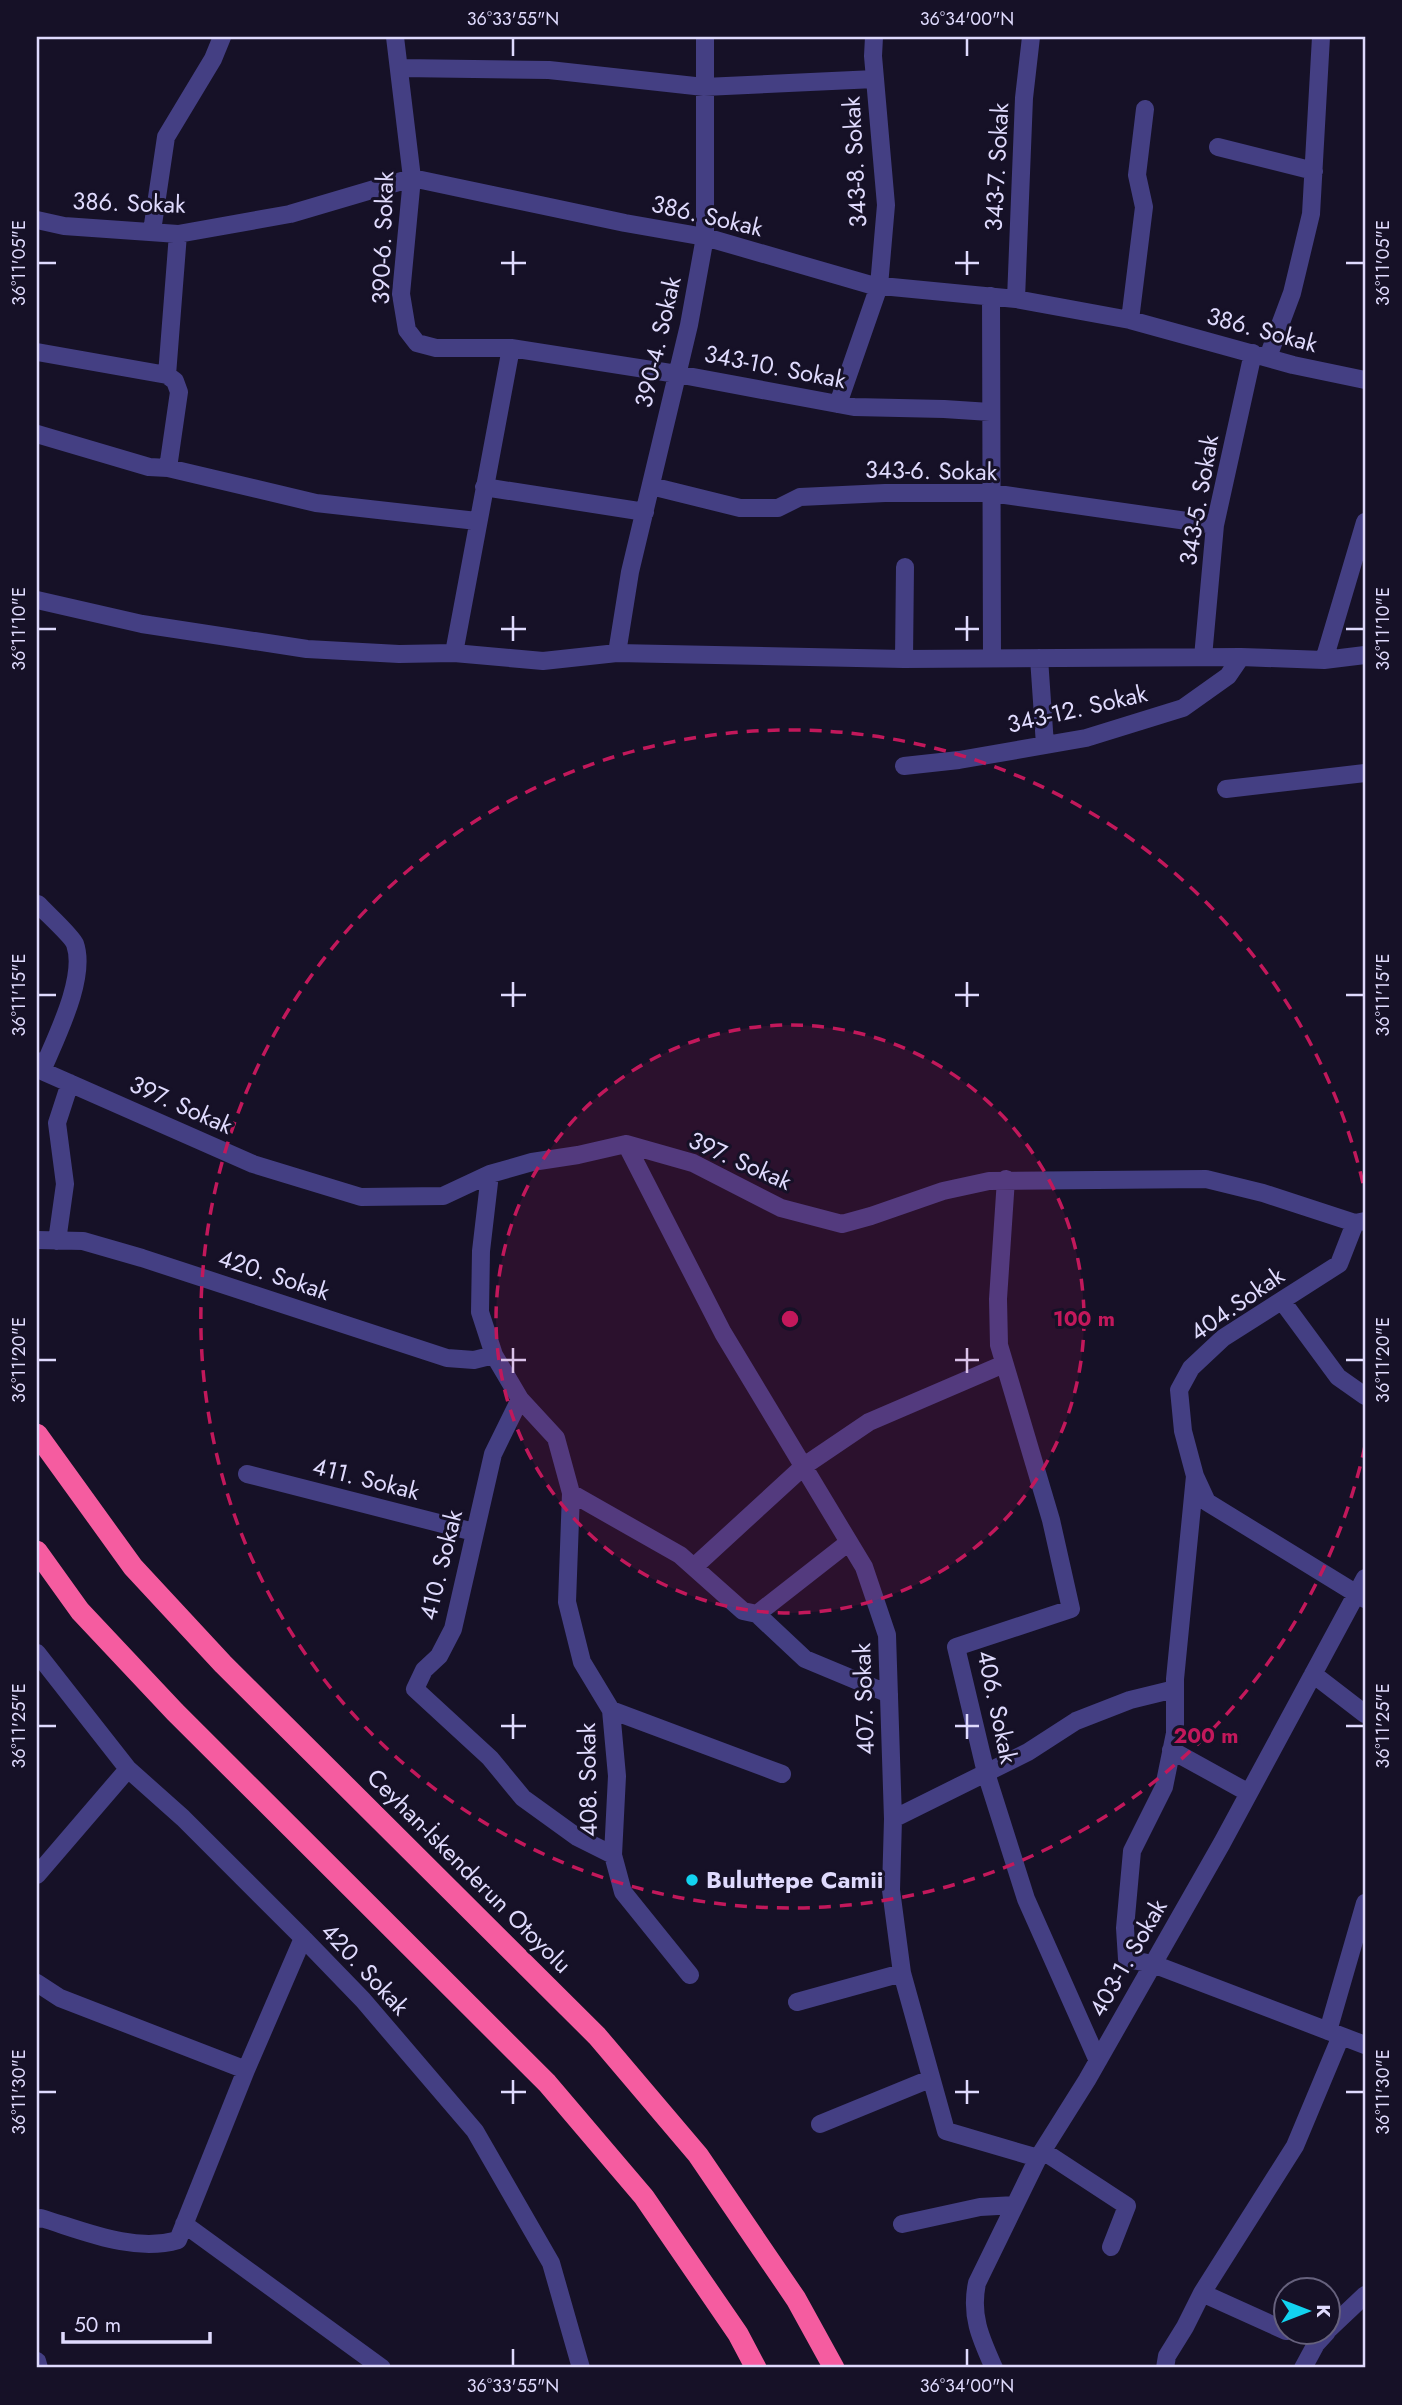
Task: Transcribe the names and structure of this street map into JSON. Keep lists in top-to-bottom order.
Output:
{
  "streets": {
    "highway": ["Ceyhan-İskenderun Otoyolu"],
    "street": [
      "343-8. Sokak",
      "343-7. Sokak",
      "386. Sokak",
      "390-6. Sokak",
      "390-4. Sokak",
      "343-10. Sokak",
      "343-6. Sokak",
      "343-5. Sokak",
      "343-12. Sokak",
      "397. Sokak",
      "420. Sokak",
      "404.Sokak",
      "411. Sokak",
      "410. Sokak",
      "407. Sokak",
      "406. Sokak",
      "408. Sokak",
      "403-1. Sokak"
    ]
  },
  "crossings": [
    ["343-8. Sokak", "386. Sokak"],
    ["343-8. Sokak", "343-10. Sokak"],
    ["343-7. Sokak", "386. Sokak"],
    ["386. Sokak", "390-6. Sokak"],
    ["386. Sokak", "390-4. Sokak"],
    ["386. Sokak", "343-5. Sokak"],
    ["390-6. Sokak", "343-10. Sokak"],
    ["390-4. Sokak", "343-10. Sokak"],
    ["390-4. Sokak", "343-6. Sokak"],
    ["343-6. Sokak", "343-5. Sokak"],
    ["397. Sokak", "404.Sokak"],
    ["397. Sokak", "407. Sokak"],
    ["397. Sokak", "406. Sokak"],
    ["397. Sokak", "408. Sokak"],
    ["420. Sokak", "408. Sokak"],
    ["404.Sokak", "403-1. Sokak"],
    ["411. Sokak", "410. Sokak"],
    ["410. Sokak", "408. Sokak"],
    ["407. Sokak", "403-1. Sokak"],
    ["406. Sokak", "403-1. Sokak"]
  ],
  "places": ["Buluttepe Camii"],
  "scale_bar": "50 m",
  "north": "right",
  "coordinates": [
    "36°33'55\"N",
    "36°34'00\"N",
    "36°11'05\"E",
    "36°11'10\"E",
    "36°11'15\"E",
    "36°11'20\"E",
    "36°11'25\"E",
    "36°11'30\"E"
  ],
  "rings": ["100 m", "200 m"]
}
